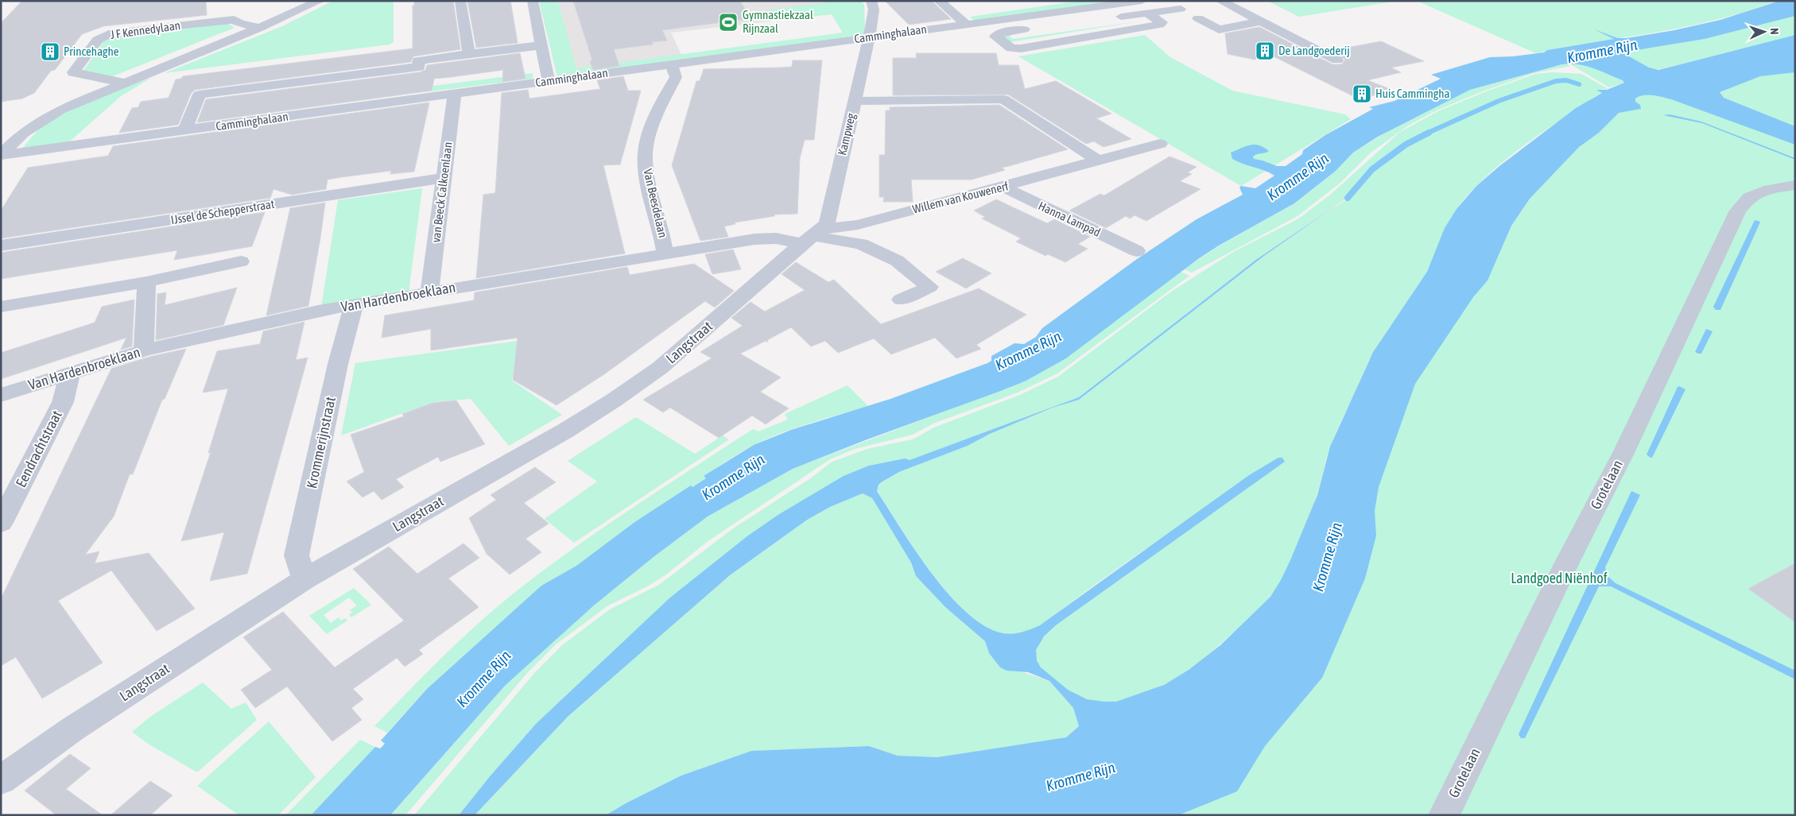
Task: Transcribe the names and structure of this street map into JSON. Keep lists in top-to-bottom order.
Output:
{
  "streets": {
    "street": [
      "J F Kennedylaan",
      "Camminghalaan",
      "Kampweg",
      "van Beeck Calkoenlaan",
      "Willem van Kouwenerf",
      "Van Beesdelaan",
      "IJssel de Schepperstraat",
      "Hanna Lampad",
      "Van Hardenbroeklaan",
      "Langstraat",
      "Krommerijnstraat",
      "Eendrachtstraat",
      "Grotelaan"
    ]
  },
  "crossings": [
    ["Camminghalaan", "Kampweg"],
    ["Camminghalaan", "van Beeck Calkoenlaan"],
    ["Camminghalaan", "Van Beesdelaan"],
    ["Kampweg", "Willem van Kouwenerf"],
    ["Kampweg", "Van Hardenbroeklaan"],
    ["Kampweg", "Langstraat"],
    ["van Beeck Calkoenlaan", "IJssel de Schepperstraat"],
    ["van Beeck Calkoenlaan", "Van Hardenbroeklaan"],
    ["Willem van Kouwenerf", "Hanna Lampad"],
    ["Willem van Kouwenerf", "Van Hardenbroeklaan"],
    ["Willem van Kouwenerf", "Langstraat"],
    ["Van Beesdelaan", "Van Hardenbroeklaan"],
    ["Van Hardenbroeklaan", "Langstraat"],
    ["Van Hardenbroeklaan", "Krommerijnstraat"],
    ["Van Hardenbroeklaan", "Eendrachtstraat"],
    ["Langstraat", "Krommerijnstraat"]
  ],
  "water": ["Kromme Rijn"],
  "parks": ["Landgoed Niënhof"],
  "places": {
    "sports": ["Gymnastiekzaal Rijnzaal"],
    "building": ["De Landgoederij", "Princehaghe", "Huis Cammingha"]
  },
  "north": "right"
}
